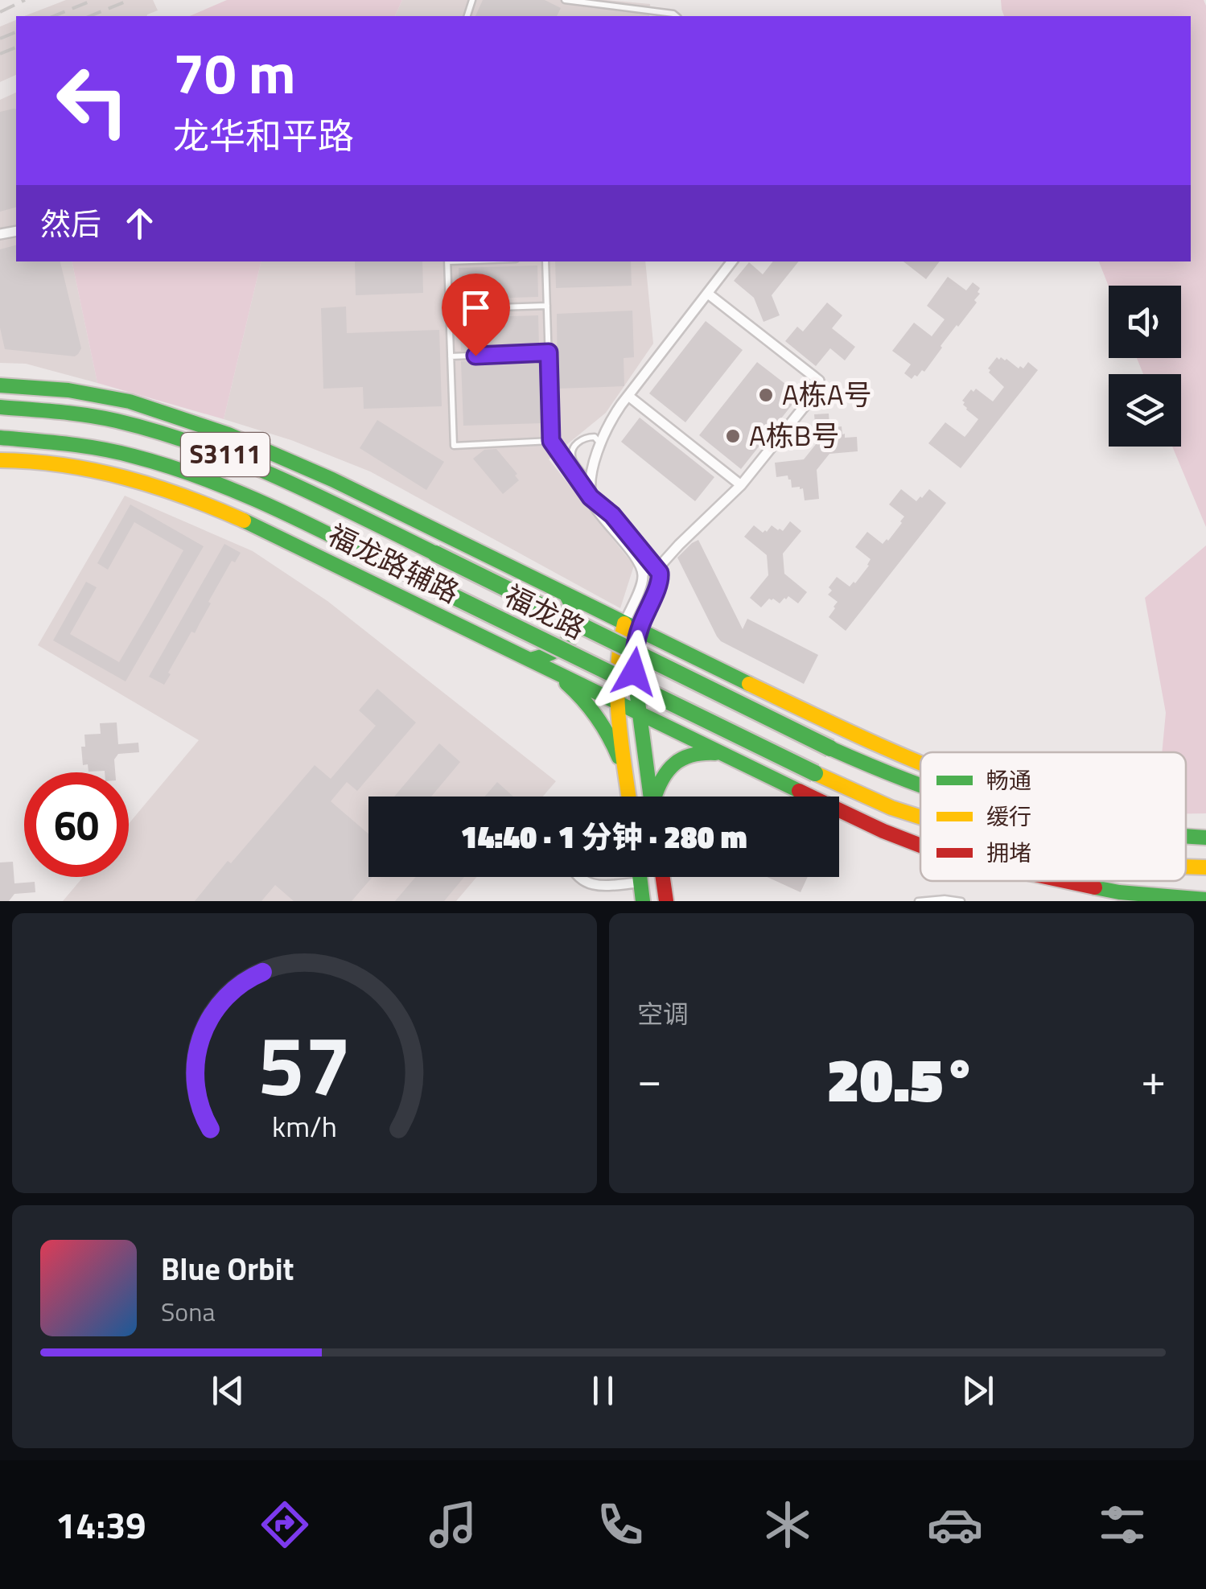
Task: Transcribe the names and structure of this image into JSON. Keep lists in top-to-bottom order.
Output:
{
  "streets": {
    "main road": ["S3111", "福龙路辅路", "福龙路"]
  },
  "places": ["A栋A号", "A栋B号"],
  "legend": ["畅通", "缓行", "拥堵"],
  "page": {
    "turn": ["70 m", "龙华和平路"],
    "then": "然后",
    "limit": "60",
    "trip": "14:40 · 1 分钟 · 280 m",
    "tile": "空调",
    "heat": ["−", "20.5°", "+"],
    "song": ["Blue Orbit", "Sona"],
    "tabs": "14:39",
    "gauge": ["57", "km/h"]
  }
}
